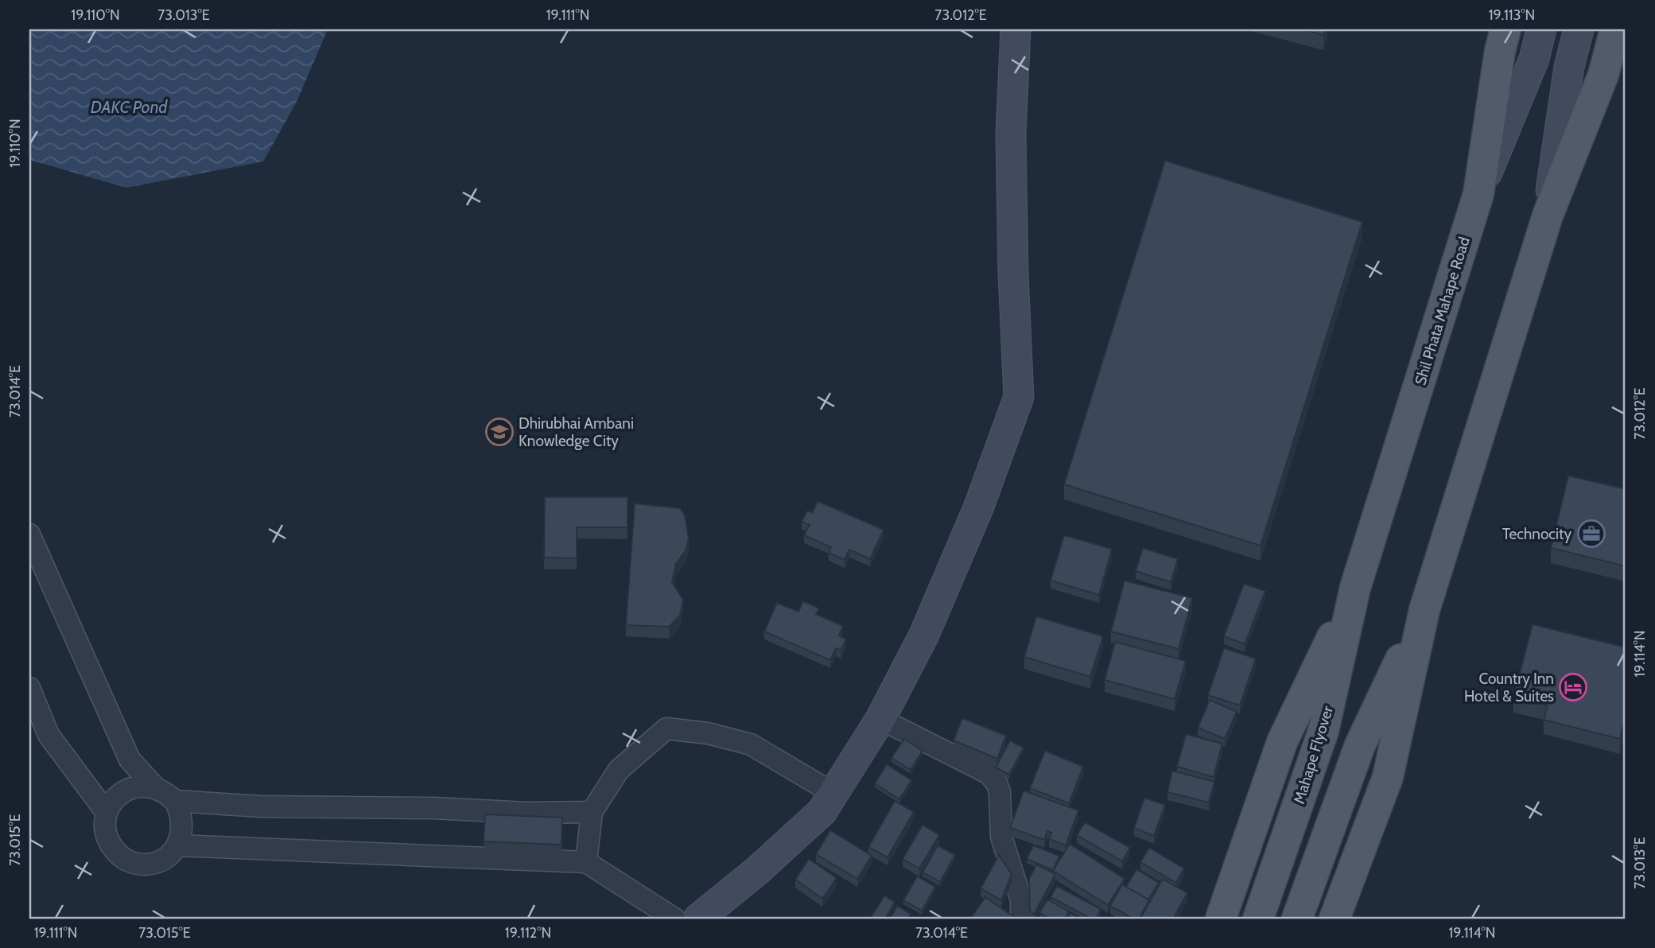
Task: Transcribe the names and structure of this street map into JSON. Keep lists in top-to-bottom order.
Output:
{
  "streets": {
    "main road": ["Shil Phata Mahape Road", "Mahape Flyover"]
  },
  "crossings": [
    ["Shil Phata Mahape Road", "Mahape Flyover"]
  ],
  "water": ["DAKC Pond"],
  "places": {
    "school or university": ["Dhirubhai Ambani Knowledge City"],
    "office": ["Technocity"],
    "hotel": ["Country Inn Hotel & Suites"]
  },
  "coordinates": [
    "19.110°N",
    "73.013°E",
    "19.111°N",
    "73.012°E",
    "19.113°N",
    "73.014°E",
    "19.114°N",
    "73.015°E",
    "19.112°N"
  ]
}
